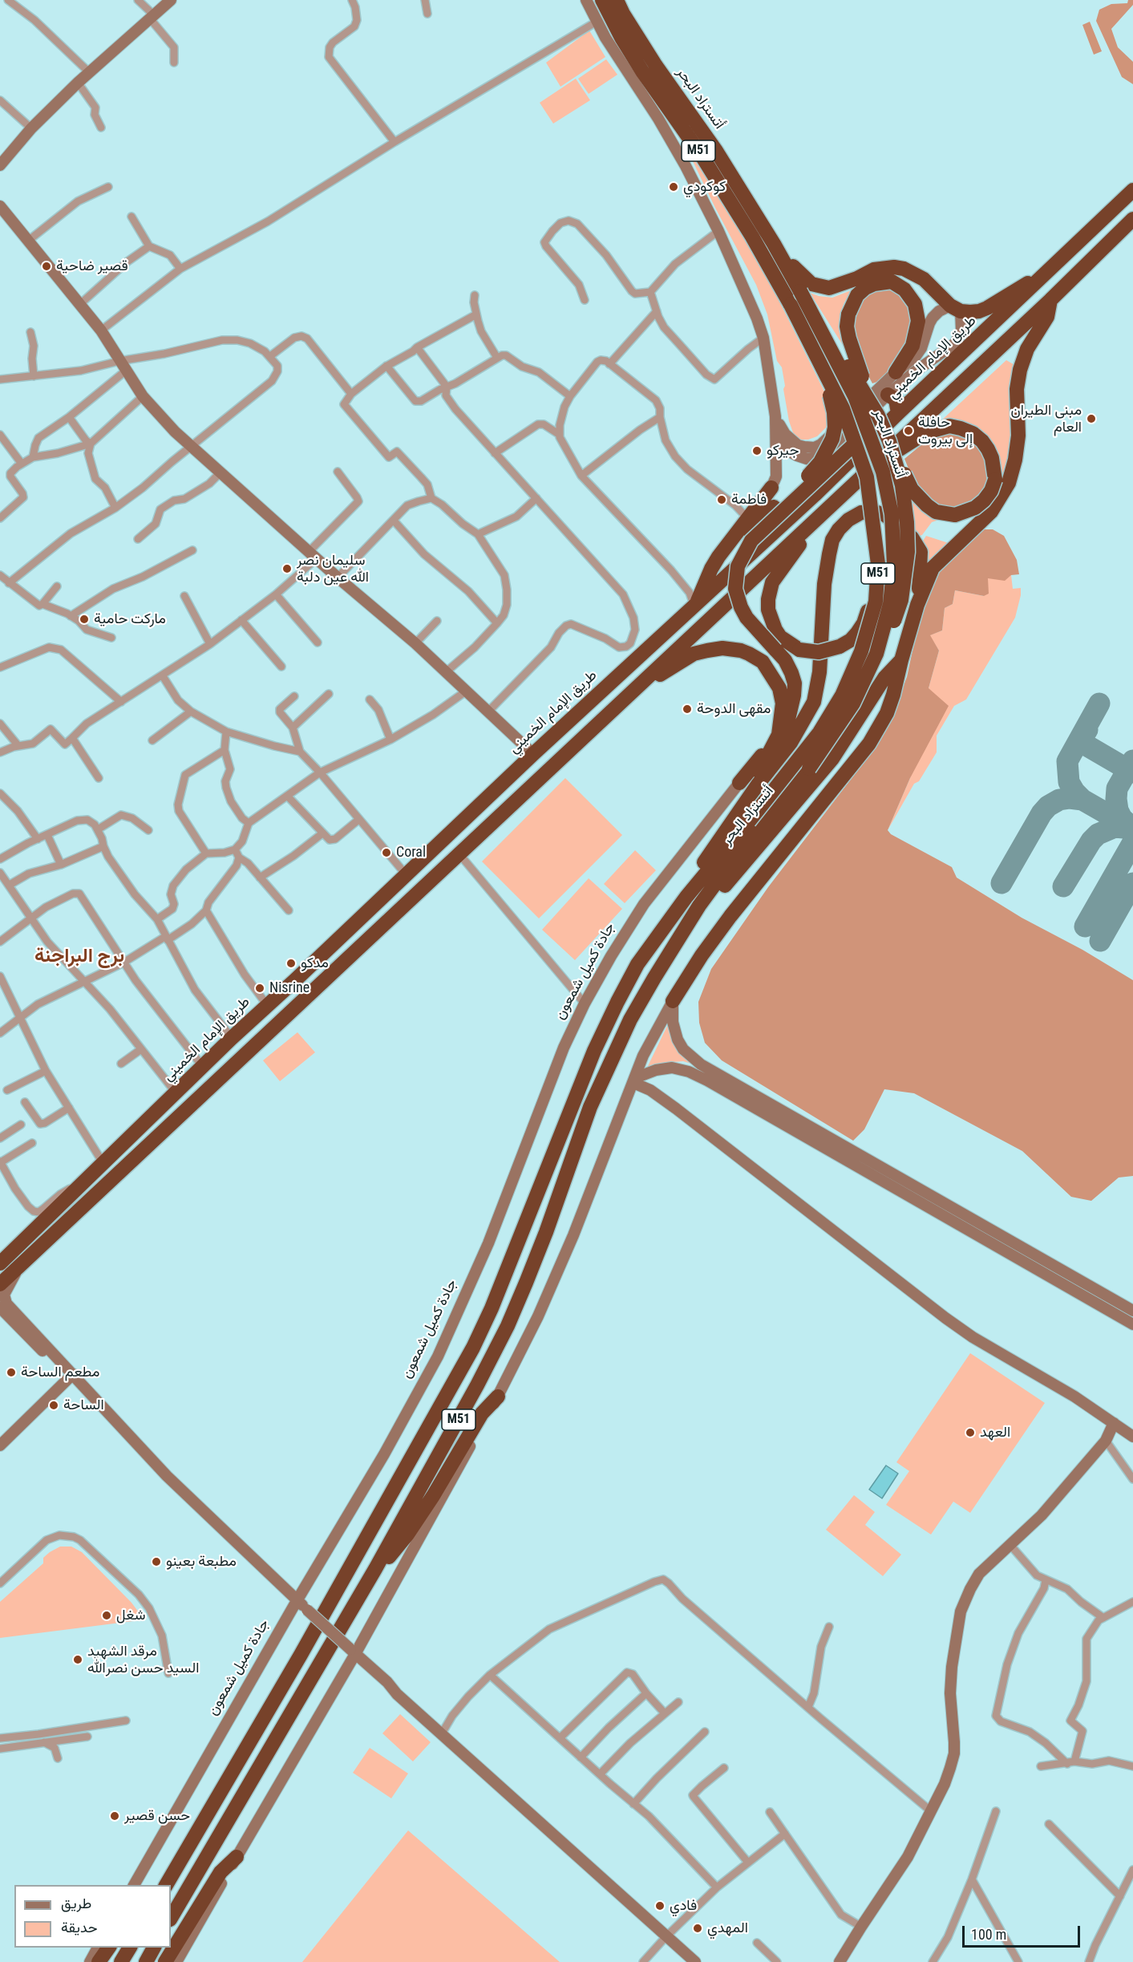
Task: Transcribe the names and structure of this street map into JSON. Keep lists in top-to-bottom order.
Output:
{
  "streets": {
    "highway": ["أتستراد البحر", "M51", "طريق الإمام الخميني"],
    "street": ["جادة كميل شمعون"]
  },
  "crossings": [
    ["أتستراد البحر", "M51"]
  ],
  "districts": ["برج البراجنة"],
  "places": [
    "كوكودي",
    "قصير ضاحية",
    "مبنى الطيران العام",
    "حافلة إلى بيروت",
    "جيركو",
    "فاطمة",
    "سليمان نصر الله عين دلبة",
    "ماركت حامية",
    "مقهى الدوحة",
    "Coral",
    "مدكو",
    "Nisrine",
    "مطعم الساحة",
    "الساحة",
    "العهد",
    "مطبعة بعينو",
    "شغل",
    "مرقد الشهيد السيد حسن نصرالله",
    "حسن قصير",
    "فادي",
    "المهدي"
  ],
  "legend": ["طريق", "حديقة"],
  "scale_bar": "100 m"
}
